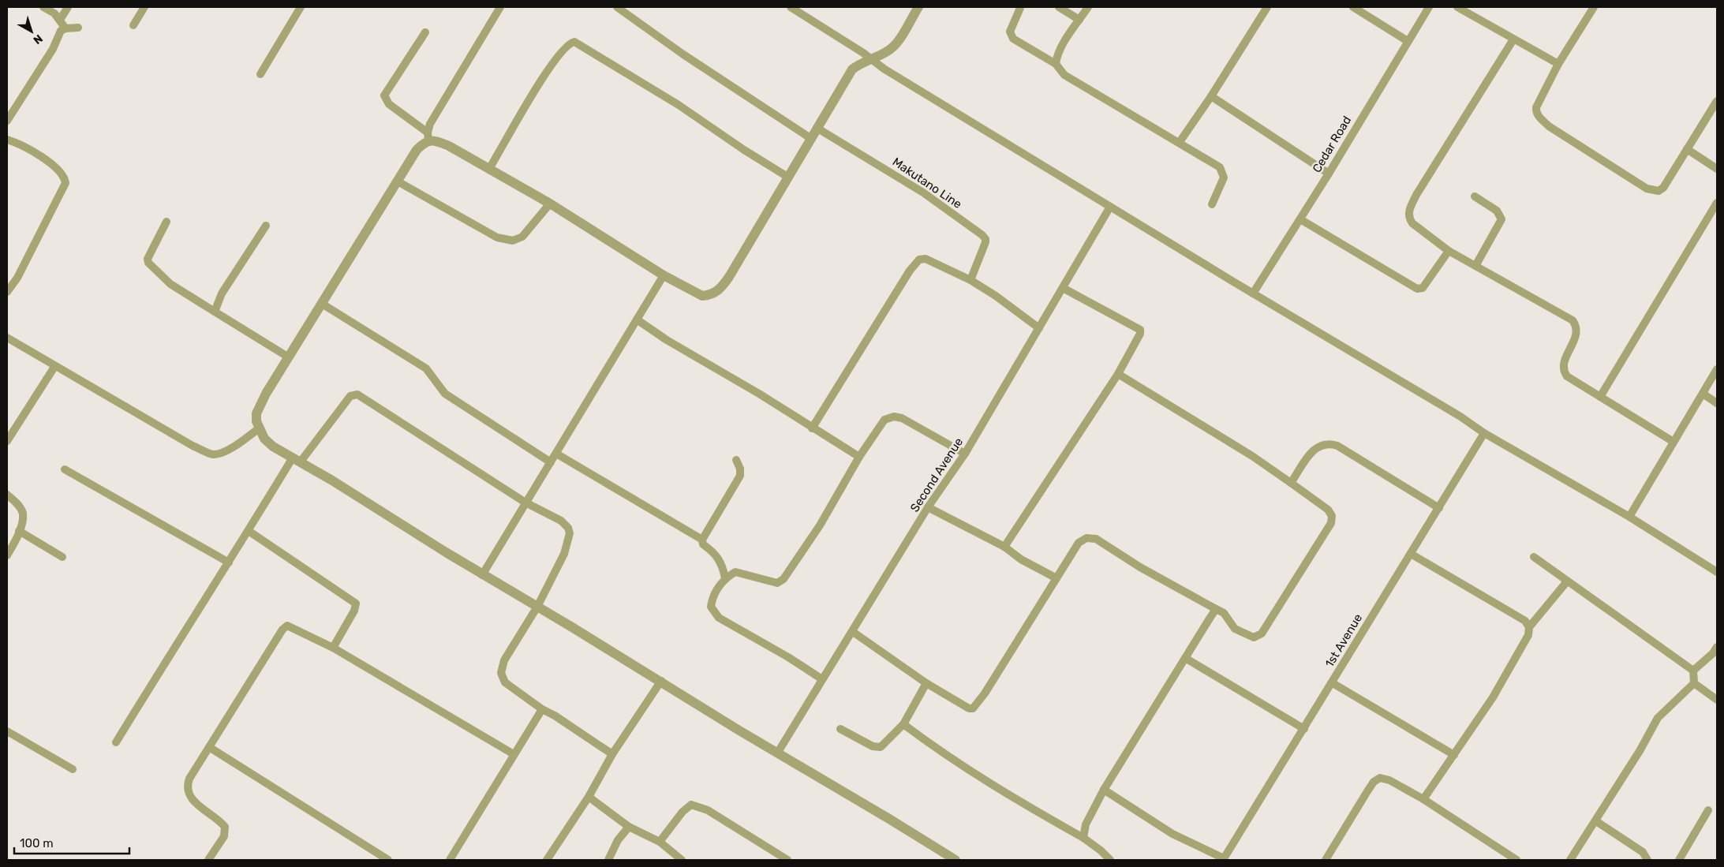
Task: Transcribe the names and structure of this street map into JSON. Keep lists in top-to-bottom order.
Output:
{
  "streets": {
    "street": [
      "Cedar Road",
      "Makutano Line",
      "Second Avenue",
      "1st Avenue"
    ]
  },
  "scale_bar": "100 m",
  "north": "bottom right"
}
